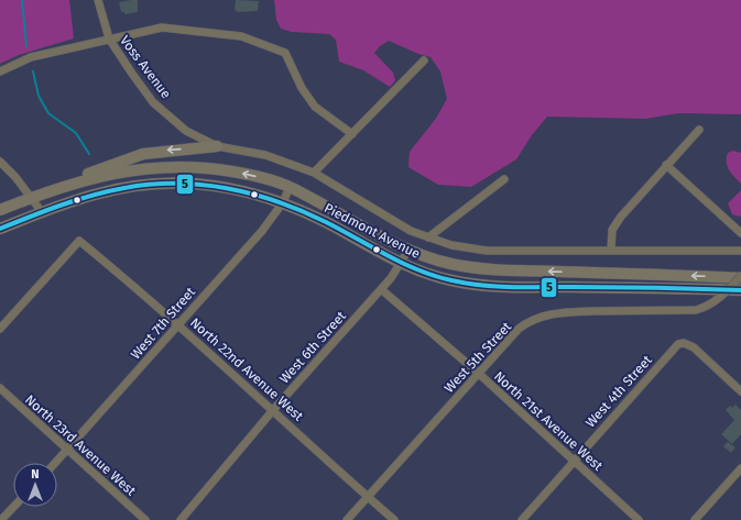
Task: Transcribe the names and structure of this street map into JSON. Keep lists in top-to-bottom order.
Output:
{
  "streets": {
    "highway": ["Piedmont Avenue"],
    "street": [
      "Voss Avenue",
      "West 7th Street",
      "West 6th Street",
      "West 5th Street",
      "North 22nd Avenue West",
      "West 4th Street",
      "North 21st Avenue West",
      "North 23rd Avenue West"
    ]
  },
  "crossings": [
    ["Voss Avenue", "Piedmont Avenue"],
    ["Piedmont Avenue", "West 7th Street"],
    ["Piedmont Avenue", "West 6th Street"],
    ["Piedmont Avenue", "West 5th Street"],
    ["West 7th Street", "North 22nd Avenue West"],
    ["West 7th Street", "North 23rd Avenue West"],
    ["West 6th Street", "North 22nd Avenue West"],
    ["West 6th Street", "North 21st Avenue West"],
    ["West 5th Street", "North 22nd Avenue West"],
    ["West 5th Street", "North 21st Avenue West"],
    ["West 4th Street", "North 21st Avenue West"]
  ],
  "lines": ["transit line 5"],
  "north": "top"
}
